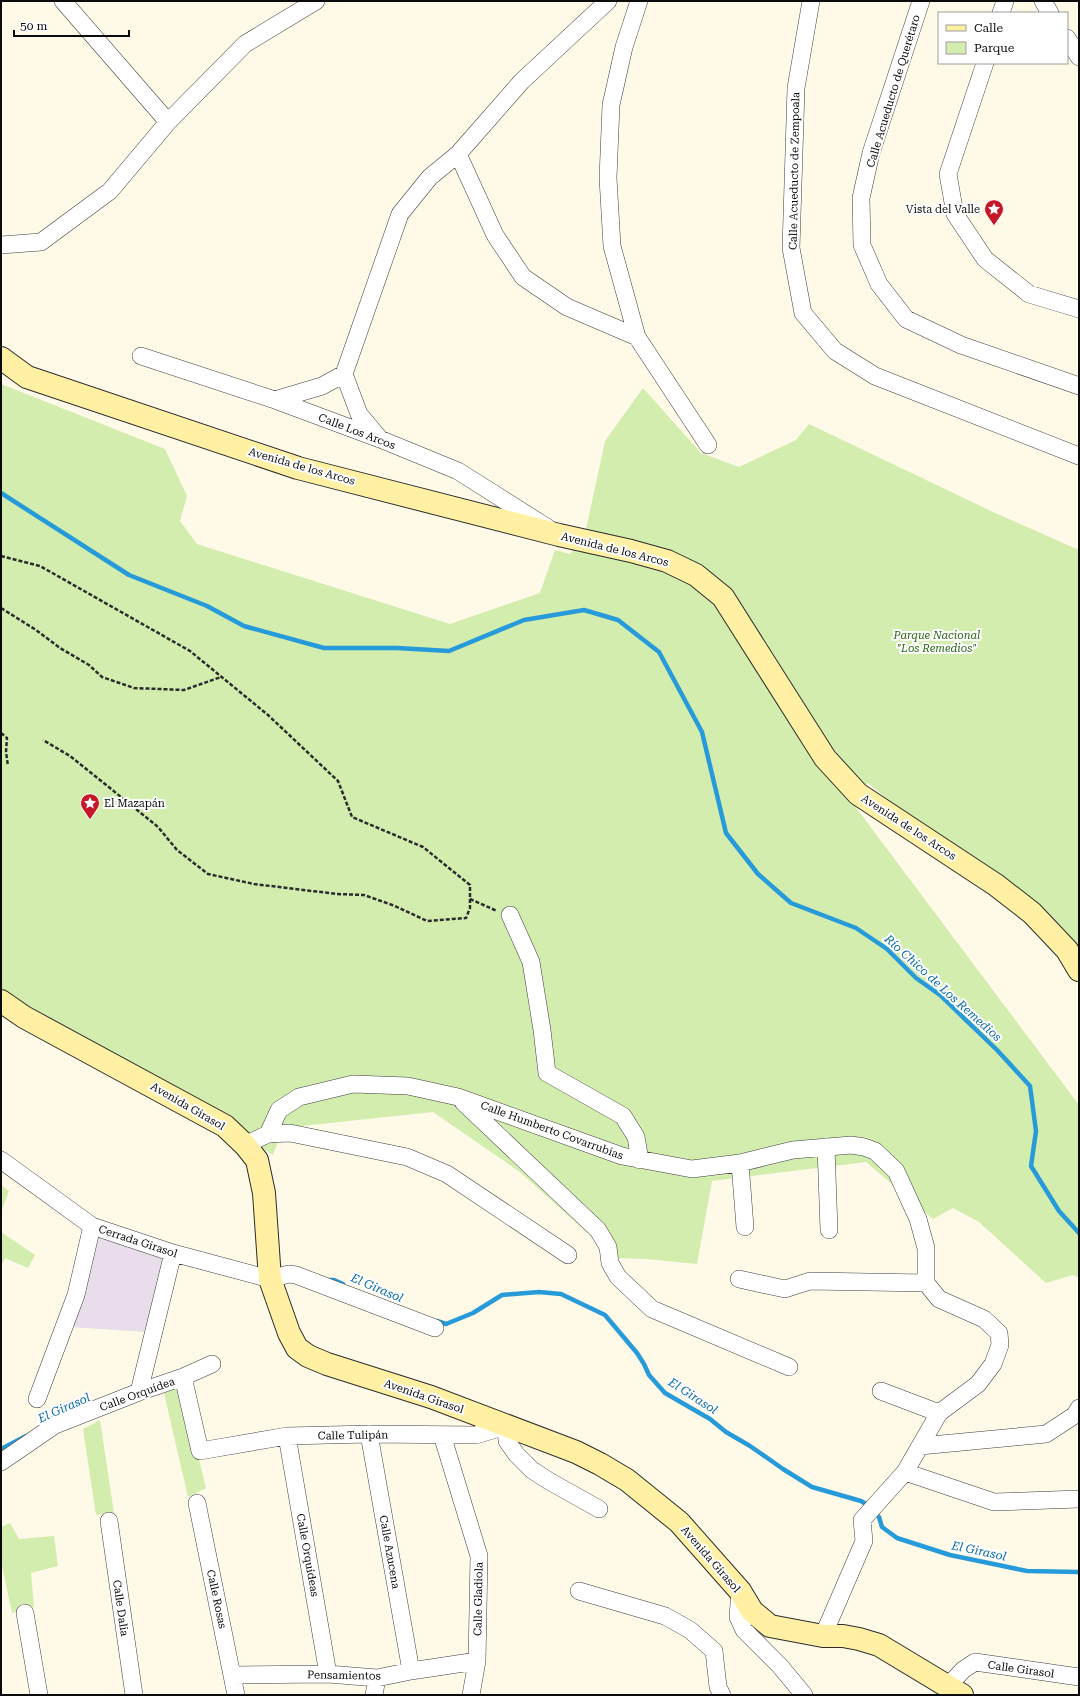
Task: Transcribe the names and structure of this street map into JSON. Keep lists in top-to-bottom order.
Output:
{
  "streets": {
    "main road": ["Avenida de los Arcos", "Avenida Girasol"],
    "street": [
      "Calle Acueducto de Querétaro",
      "Calle Acueducto de Zempoala",
      "Calle Los Arcos",
      "Calle Humberto Covarrubias",
      "Cerrada Girasol",
      "Calle Orquídea",
      "Calle Tulipán",
      "Calle Azucena",
      "Calle Orquídeas",
      "Calle Rosas",
      "Calle Gladiola",
      "Calle Dalia",
      "Calle Girasol",
      "Pensamientos"
    ]
  },
  "crossings": [
    ["Calle Los Arcos", "Avenida de los Arcos"],
    ["Avenida Girasol", "Cerrada Girasol"],
    ["Avenida Girasol", "Calle Tulipán"],
    ["Avenida Girasol", "Calle Girasol"],
    ["Calle Orquídea", "Calle Tulipán"],
    ["Calle Tulipán", "Calle Azucena"],
    ["Calle Tulipán", "Calle Orquídeas"],
    ["Calle Tulipán", "Calle Gladiola"],
    ["Calle Azucena", "Pensamientos"],
    ["Calle Orquídeas", "Pensamientos"],
    ["Calle Rosas", "Pensamientos"],
    ["Calle Gladiola", "Pensamientos"]
  ],
  "water": ["Río Chico de Los Remedios", "El Girasol"],
  "parks": ["Parque Nacional \"Los Remedios\""],
  "places": {
    "place": ["Vista del Valle", "El Mazapán"]
  },
  "legend": ["Calle", "Parque"],
  "scale_bar": "50 m"
}
